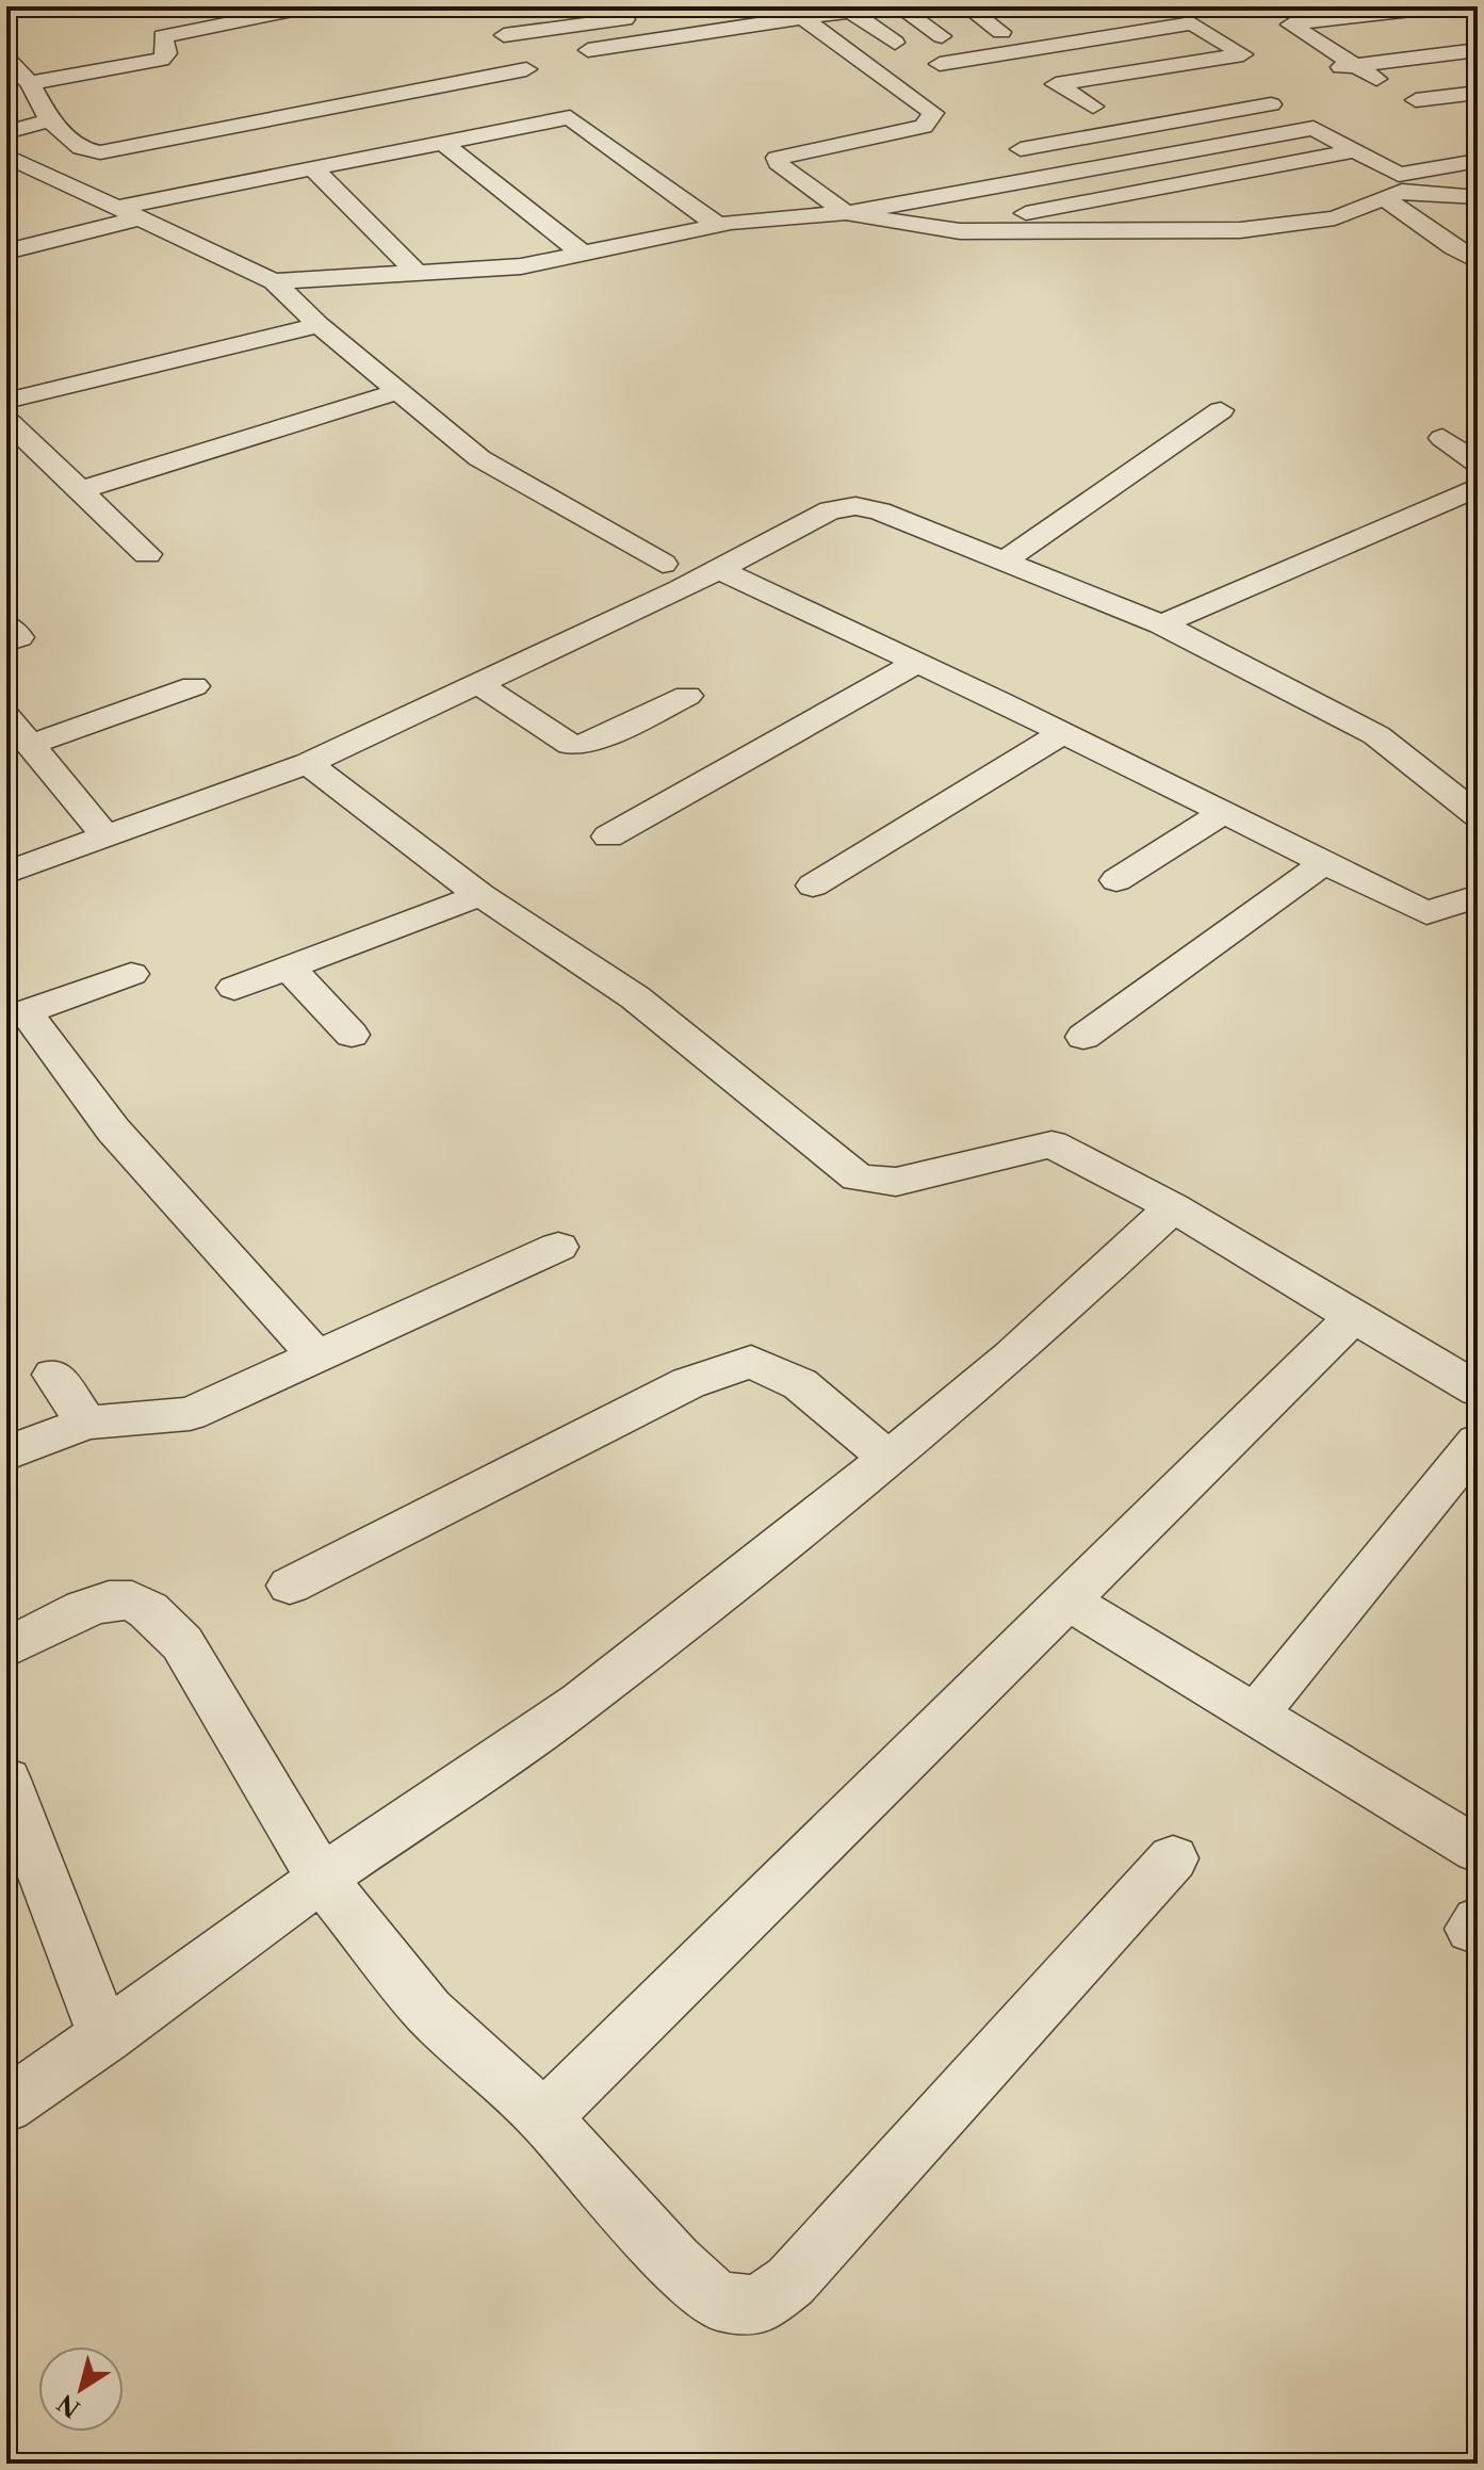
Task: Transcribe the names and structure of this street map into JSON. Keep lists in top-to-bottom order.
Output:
{
  "north": "bottom left"
}
